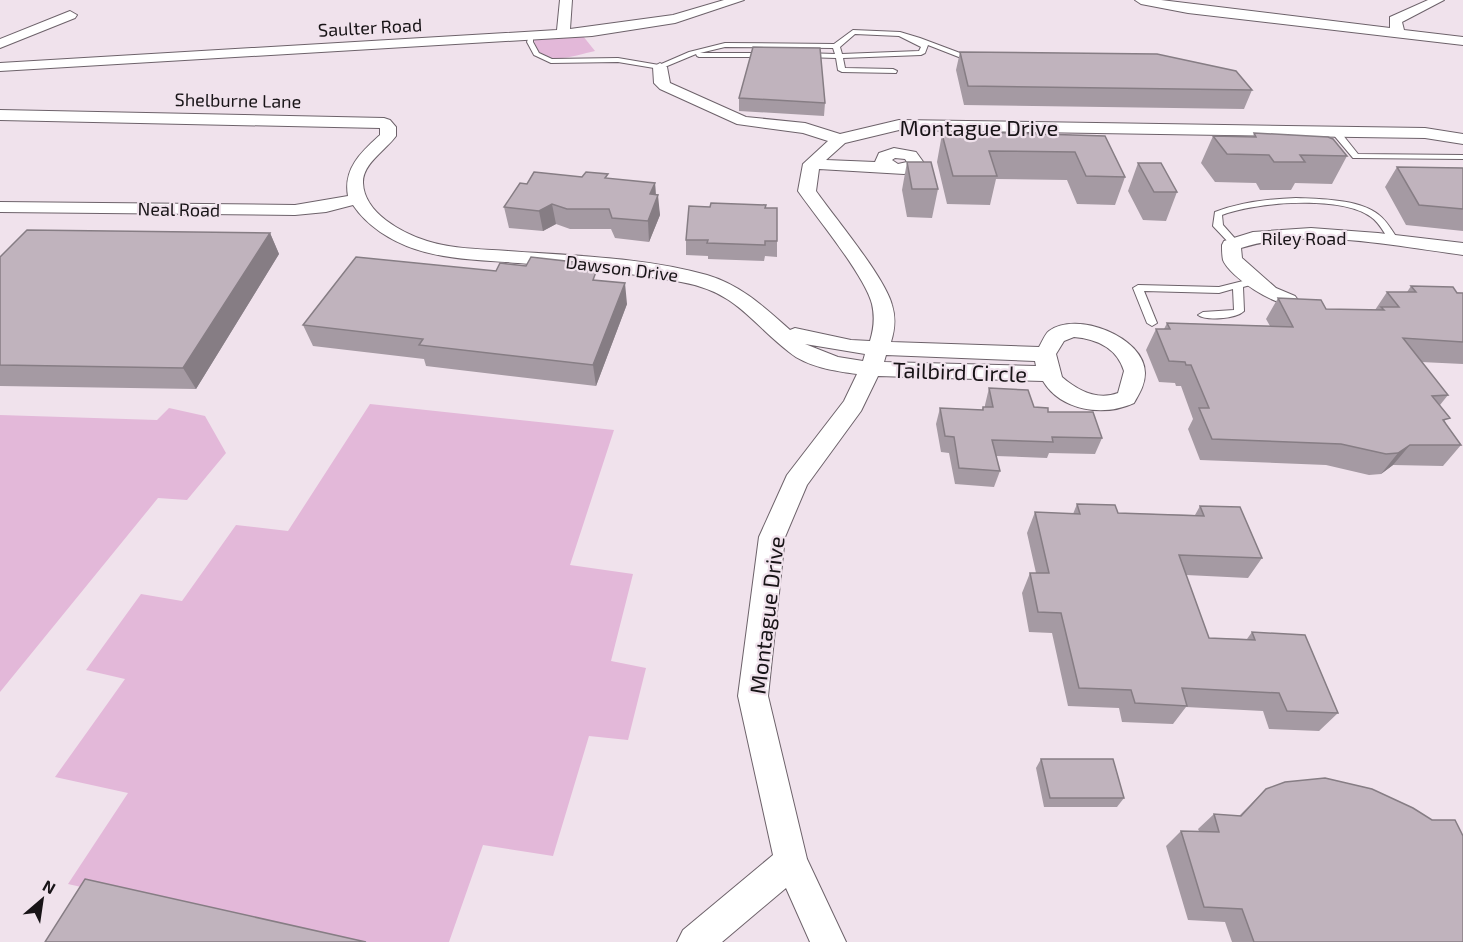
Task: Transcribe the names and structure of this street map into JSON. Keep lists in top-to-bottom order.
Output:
{
  "streets": {
    "street": [
      "Saulter Road",
      "Shelburne Lane",
      "Montague Drive",
      "Neal Road",
      "Riley Road",
      "Dawson Drive",
      "Tailbird Circle"
    ]
  },
  "crossings": [
    ["Shelburne Lane", "Neal Road"],
    ["Shelburne Lane", "Dawson Drive"],
    ["Montague Drive", "Dawson Drive"],
    ["Montague Drive", "Tailbird Circle"],
    ["Neal Road", "Dawson Drive"],
    ["Dawson Drive", "Tailbird Circle"]
  ],
  "north": "top right"
}
